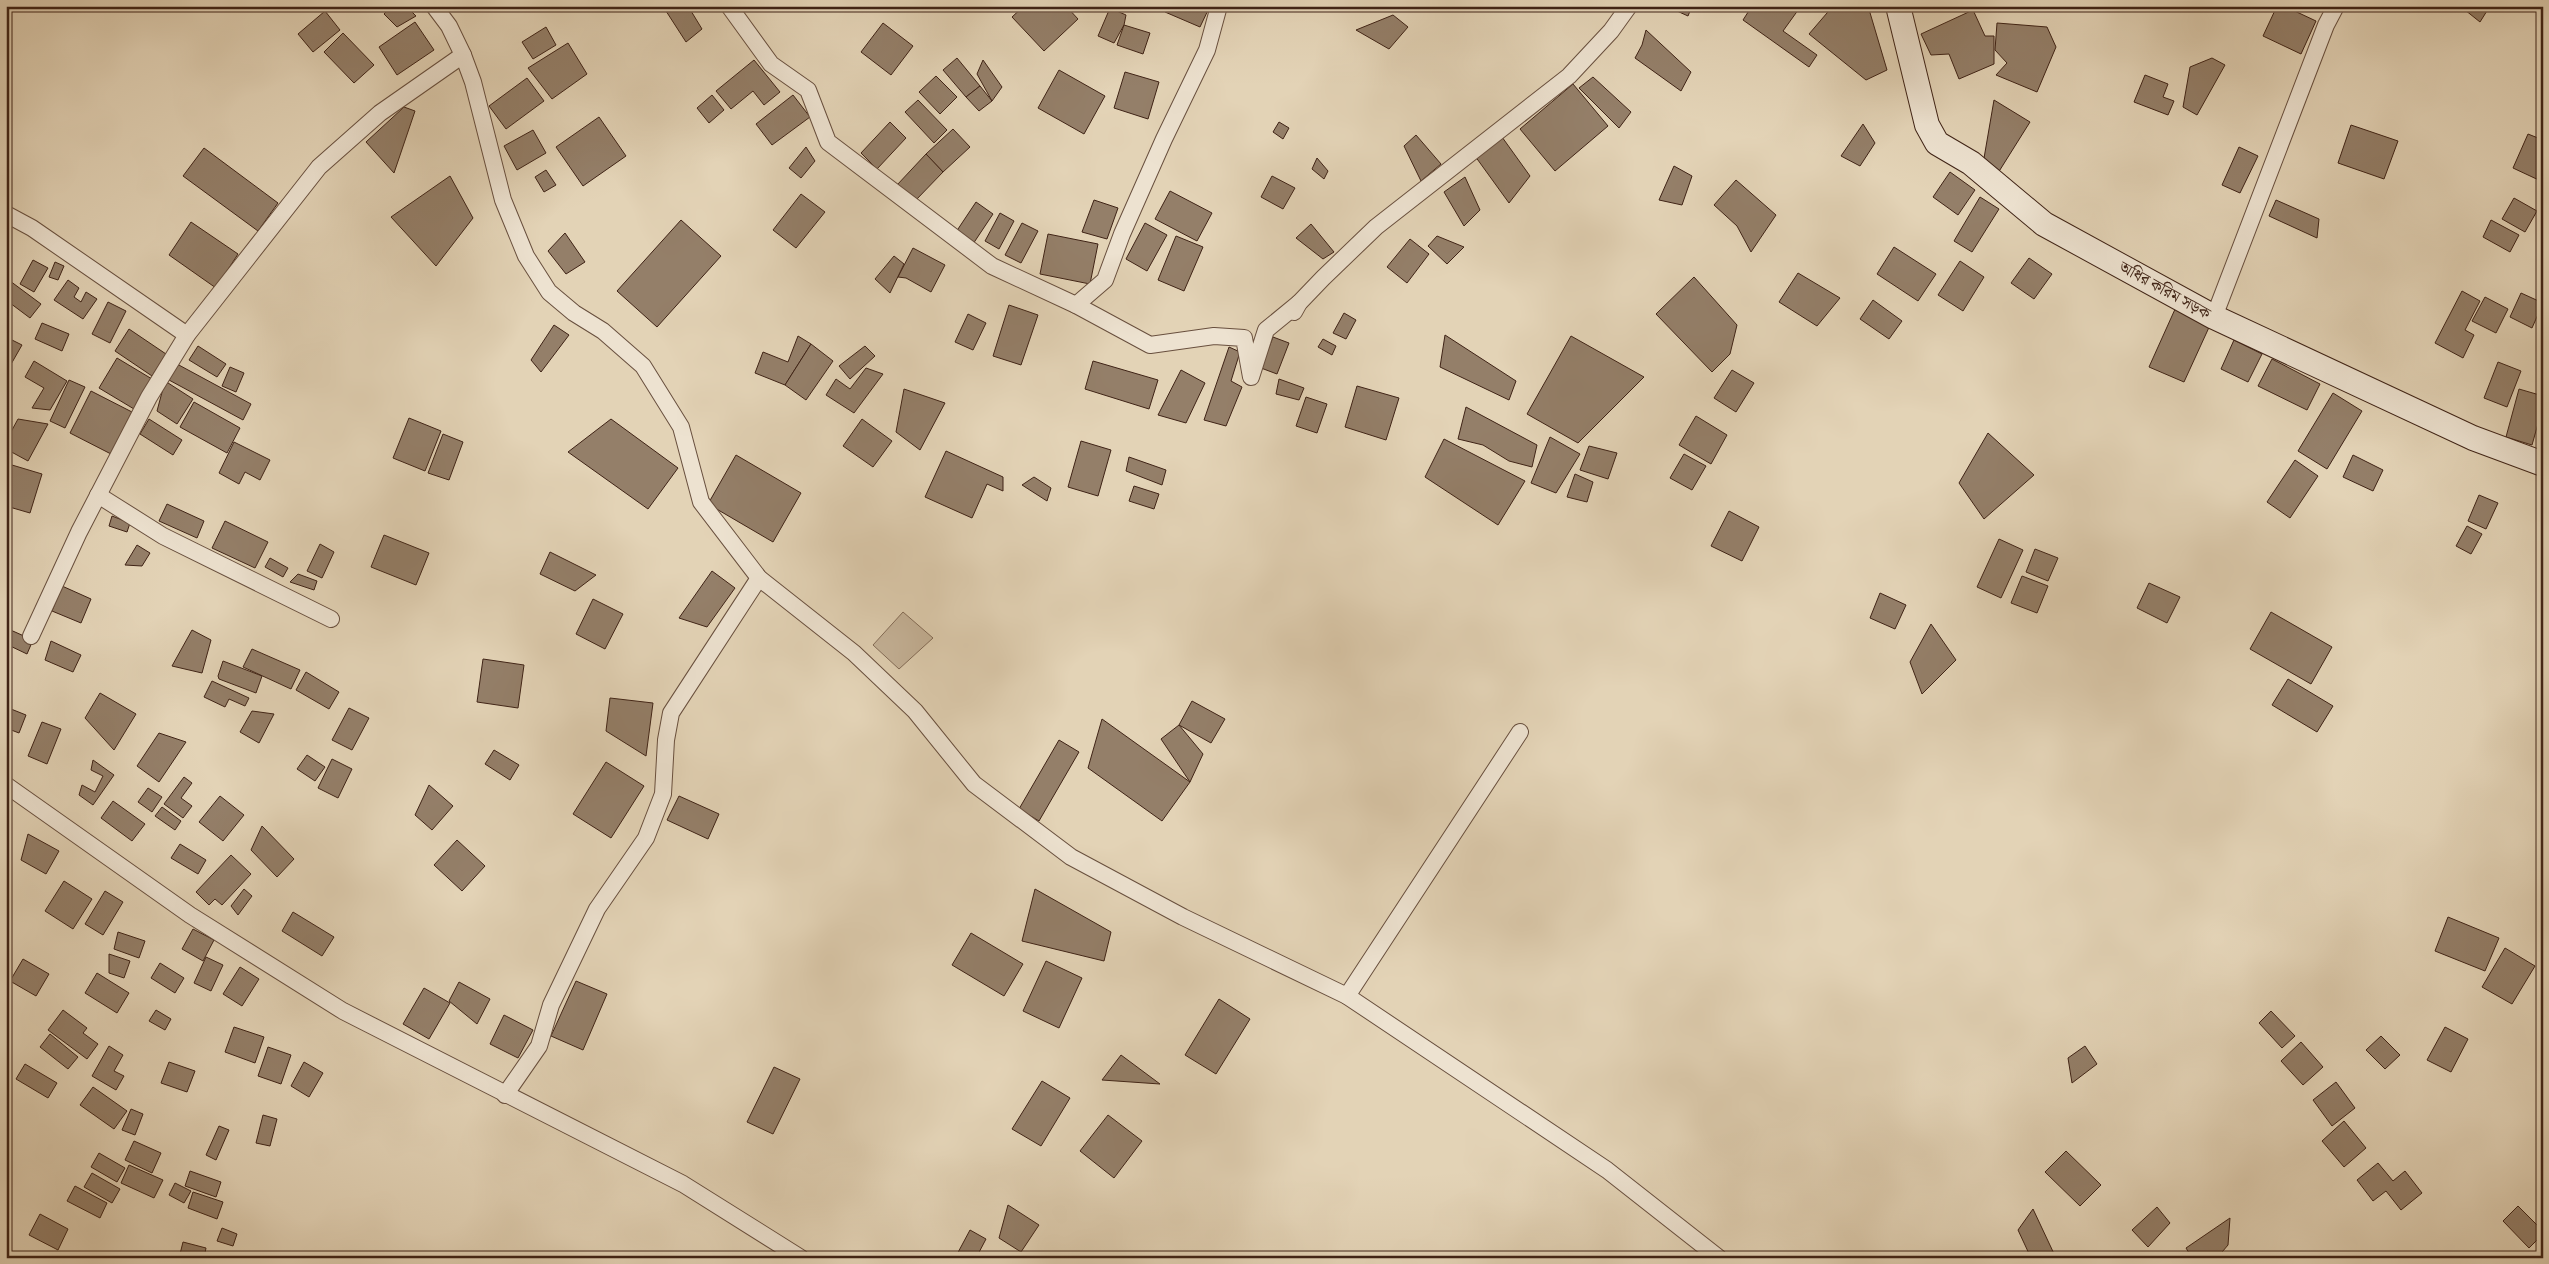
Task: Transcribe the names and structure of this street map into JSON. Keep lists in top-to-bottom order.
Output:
{
  "streets": {
    "main road": ["অধির করিম সড়ক"]
  }
}
